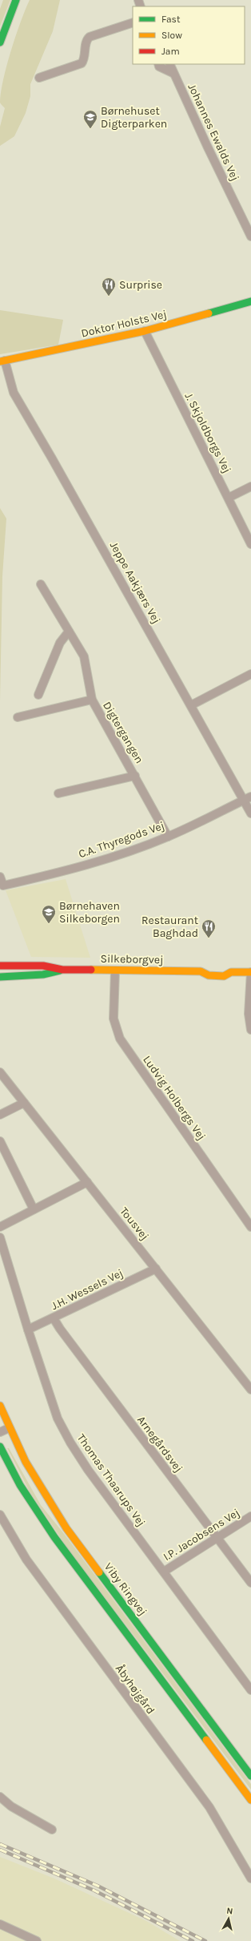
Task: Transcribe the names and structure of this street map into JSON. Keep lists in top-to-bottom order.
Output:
{
  "streets": {
    "main road": ["Doktor Holsts Vej", "Silkeborgvej", "Viby Ringvej"],
    "street": [
      "Johannes Ewalds Vej",
      "J. Skjoldborgs Vej",
      "Jeppe Aakjærs Vej",
      "Digtergangen",
      "C.A. Thyregods Vej",
      "Ludvig Holbergs Vej",
      "Tousvej",
      "J.H. Wessels Vej",
      "Arnegårdsvej",
      "Thomas Thaarups Vej",
      "I.P. Jacobsens Vej",
      "Åbyhøjgård"
    ]
  },
  "crossings": [
    ["Doktor Holsts Vej", "J. Skjoldborgs Vej"],
    ["Doktor Holsts Vej", "Jeppe Aakjærs Vej"],
    ["Jeppe Aakjærs Vej", "C.A. Thyregods Vej"],
    ["Digtergangen", "C.A. Thyregods Vej"],
    ["Silkeborgvej", "Ludvig Holbergs Vej"],
    ["Tousvej", "J.H. Wessels Vej"],
    ["J.H. Wessels Vej", "Arnegårdsvej"],
    ["J.H. Wessels Vej", "Thomas Thaarups Vej"],
    ["Arnegårdsvej", "I.P. Jacobsens Vej"],
    ["Thomas Thaarups Vej", "I.P. Jacobsens Vej"]
  ],
  "places": {
    "school or university": ["Børnehuset Digterparken", "Børnehaven Silkeborgen"],
    "restaurant": ["Surprise", "Restaurant Baghdad"]
  },
  "legend": ["Fast", "Slow", "Jam"],
  "north": "top"
}
